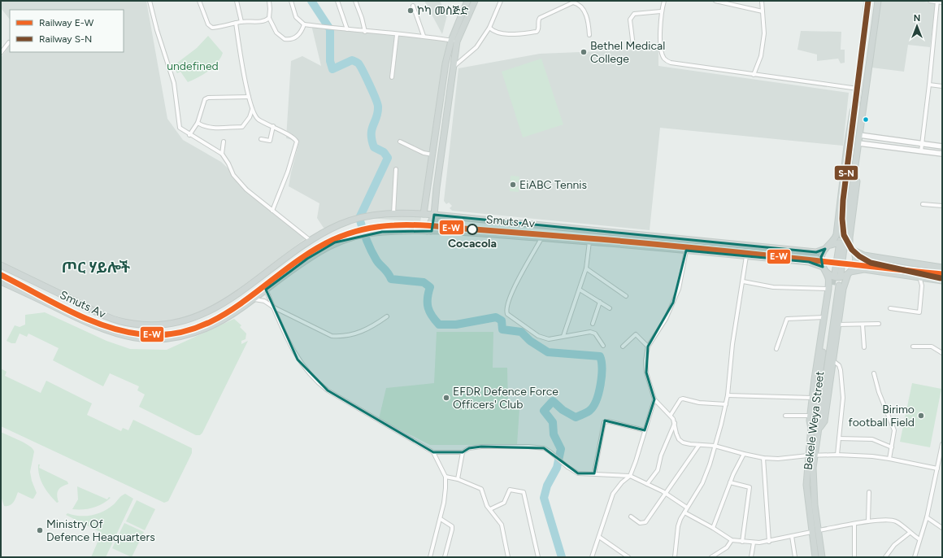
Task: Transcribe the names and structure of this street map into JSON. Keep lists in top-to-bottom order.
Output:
{
  "streets": {
    "main road": ["Smuts Av", "Bekele Weya Street"]
  },
  "districts": ["ጦር ሃይሎች"],
  "parks": ["undefined"],
  "places": [
    "ኮካ መስጅድ",
    "Bethel Medical College",
    "EiABC Tennis",
    "Cocacola",
    "EFDR Defence Force Officers' Club",
    "Birimo football Field",
    "Ministry Of Defence Heaquarters"
  ],
  "lines": ["rail line S-N", "rail line E-W"],
  "legend": ["Railway E-W", "Railway S-N"],
  "north": "top"
}
